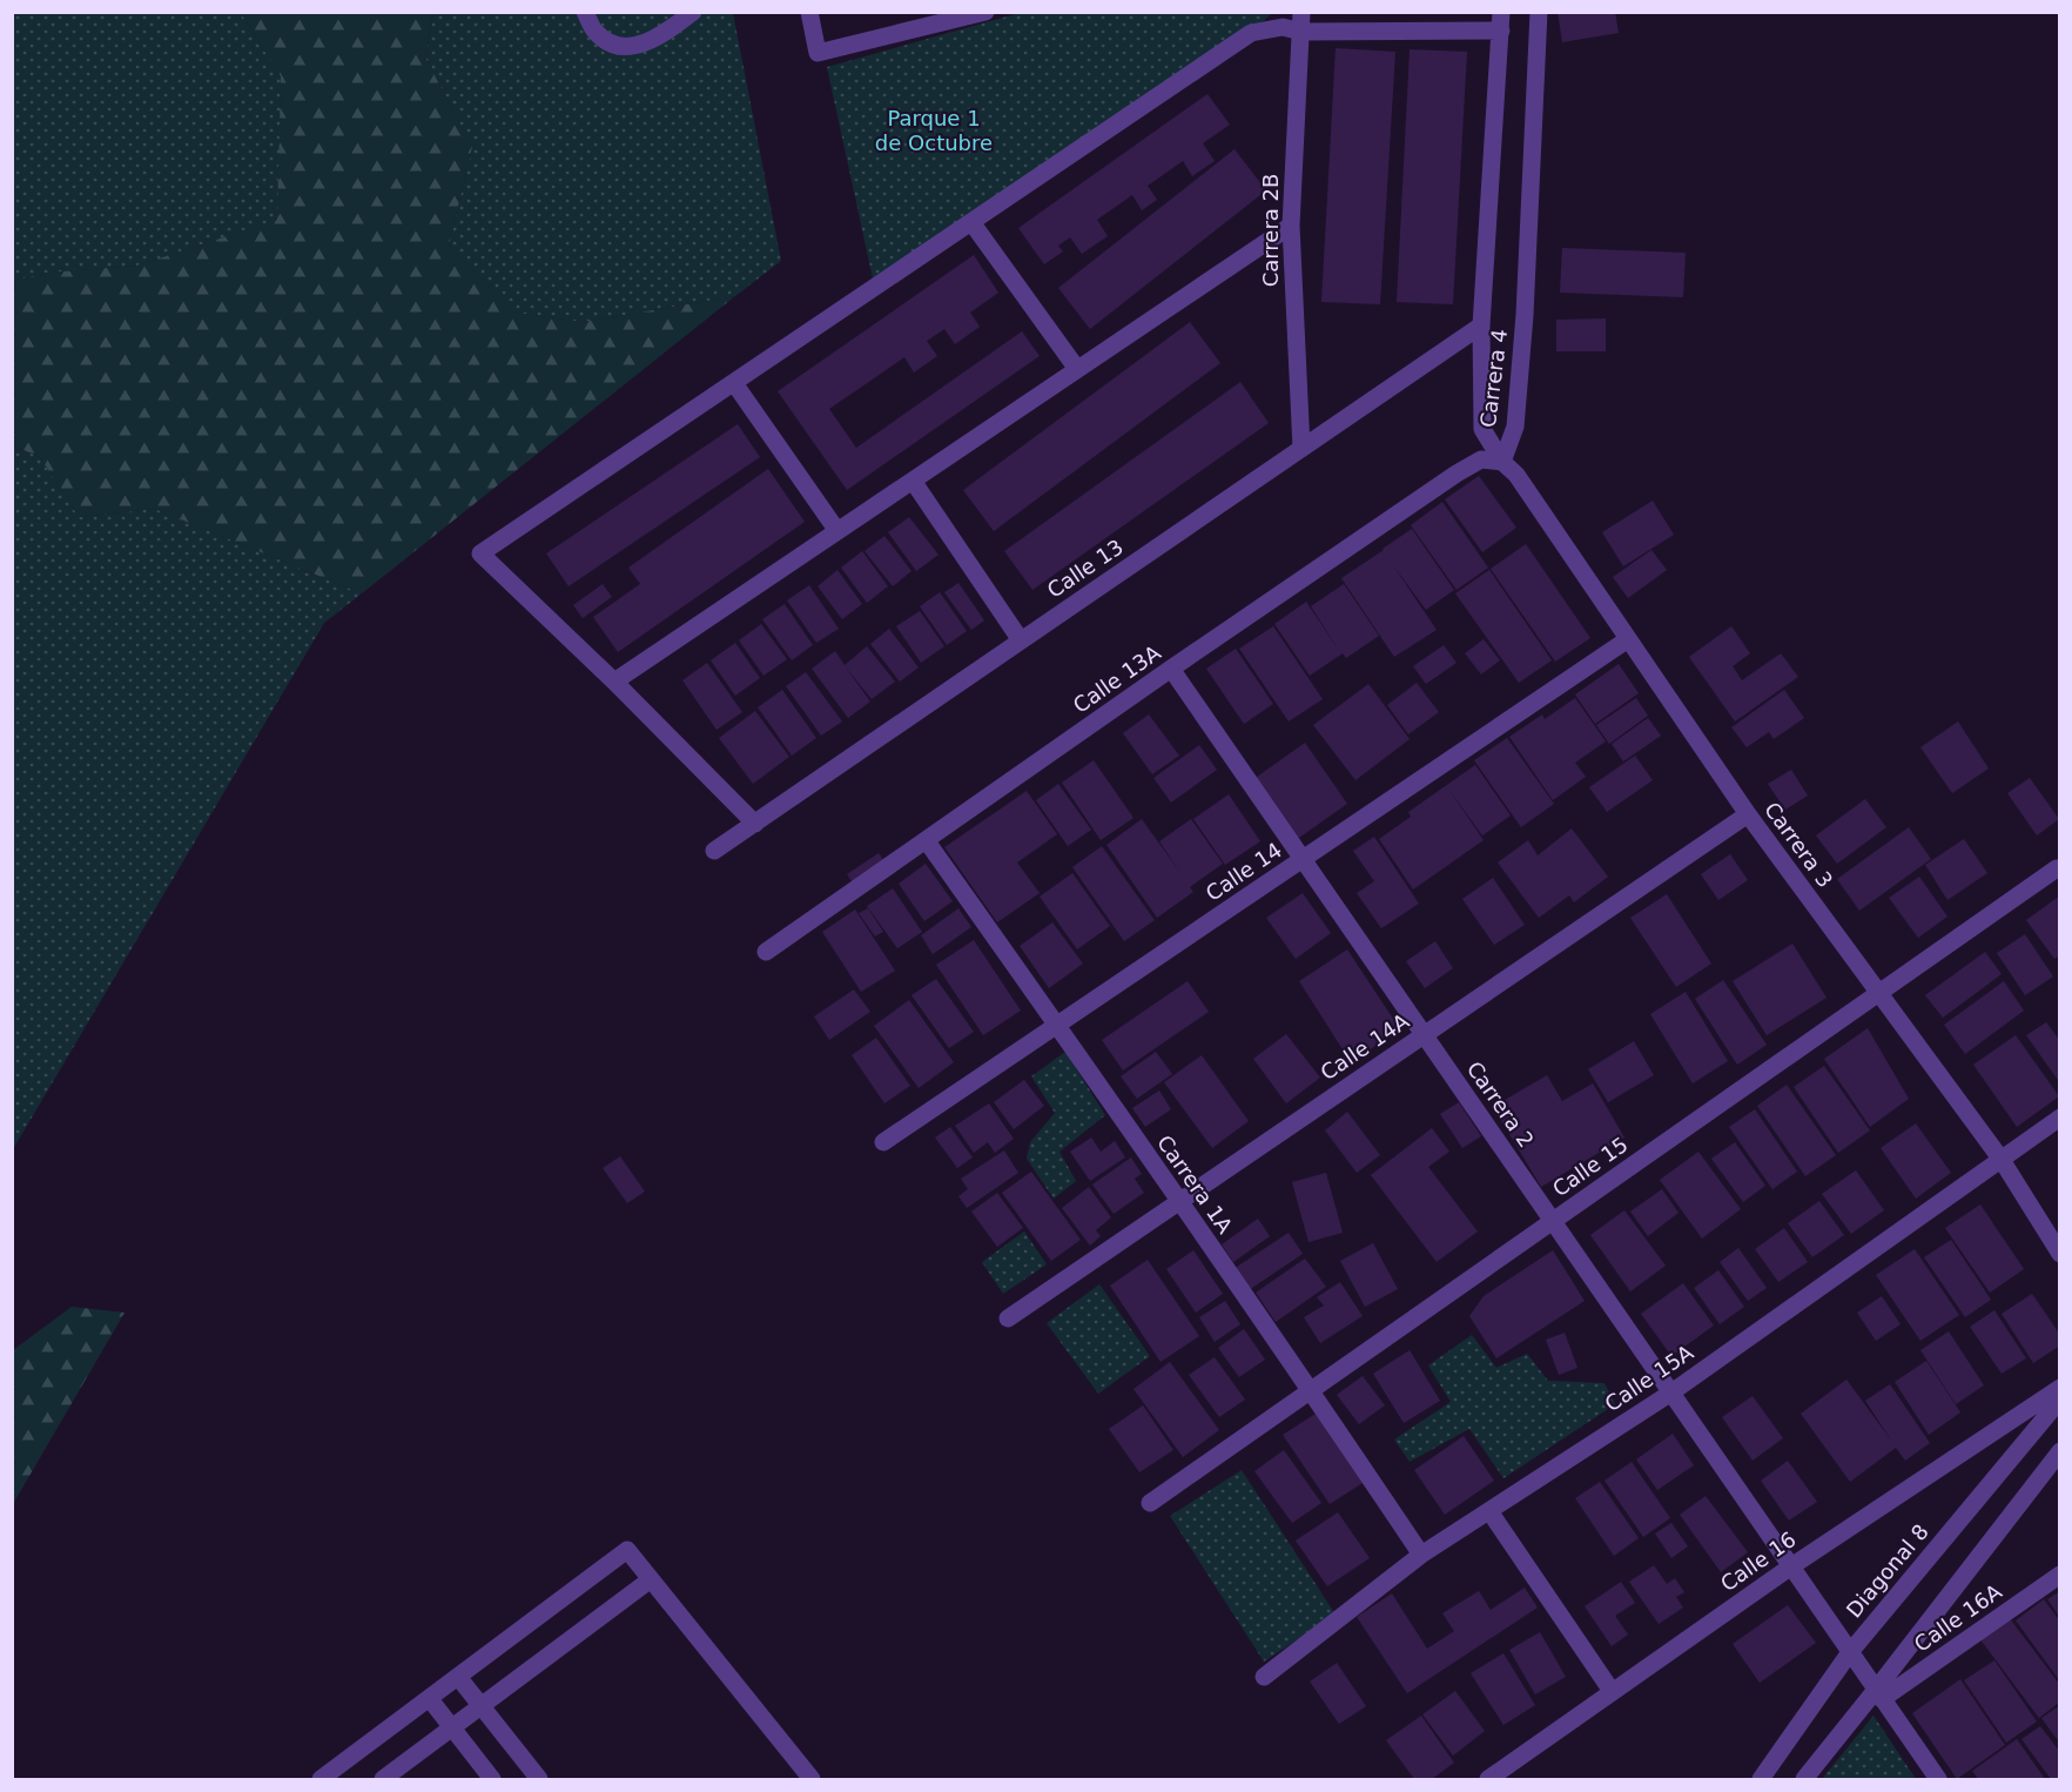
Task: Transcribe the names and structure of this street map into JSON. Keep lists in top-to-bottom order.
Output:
{
  "streets": {
    "street": [
      "Carrera 2B",
      "Carrera 4",
      "Calle 13",
      "Calle 13A",
      "Carrera 3",
      "Calle 14",
      "Calle 14A",
      "Carrera 2",
      "Calle 15",
      "Carrera 1A",
      "Calle 15A",
      "Calle 16",
      "Diagonal 8",
      "Calle 16A"
    ]
  },
  "crossings": [
    ["Carrera 2B", "Calle 13"],
    ["Carrera 4", "Calle 13"],
    ["Carrera 4", "Calle 13A"],
    ["Carrera 4", "Carrera 3"],
    ["Calle 13A", "Carrera 3"],
    ["Calle 13A", "Carrera 2"],
    ["Calle 13A", "Carrera 1A"],
    ["Carrera 3", "Calle 14"],
    ["Carrera 3", "Calle 14A"],
    ["Carrera 3", "Calle 15"],
    ["Carrera 3", "Calle 15A"],
    ["Calle 14", "Carrera 2"],
    ["Calle 14", "Carrera 1A"],
    ["Calle 14A", "Carrera 2"],
    ["Calle 14A", "Carrera 1A"],
    ["Carrera 2", "Calle 15"],
    ["Carrera 2", "Calle 15A"],
    ["Carrera 2", "Calle 16"],
    ["Carrera 2", "Diagonal 8"],
    ["Carrera 2", "Calle 16A"],
    ["Calle 15", "Carrera 1A"],
    ["Carrera 1A", "Calle 15A"]
  ],
  "parks": ["Parque 1 de Octubre"]
}
